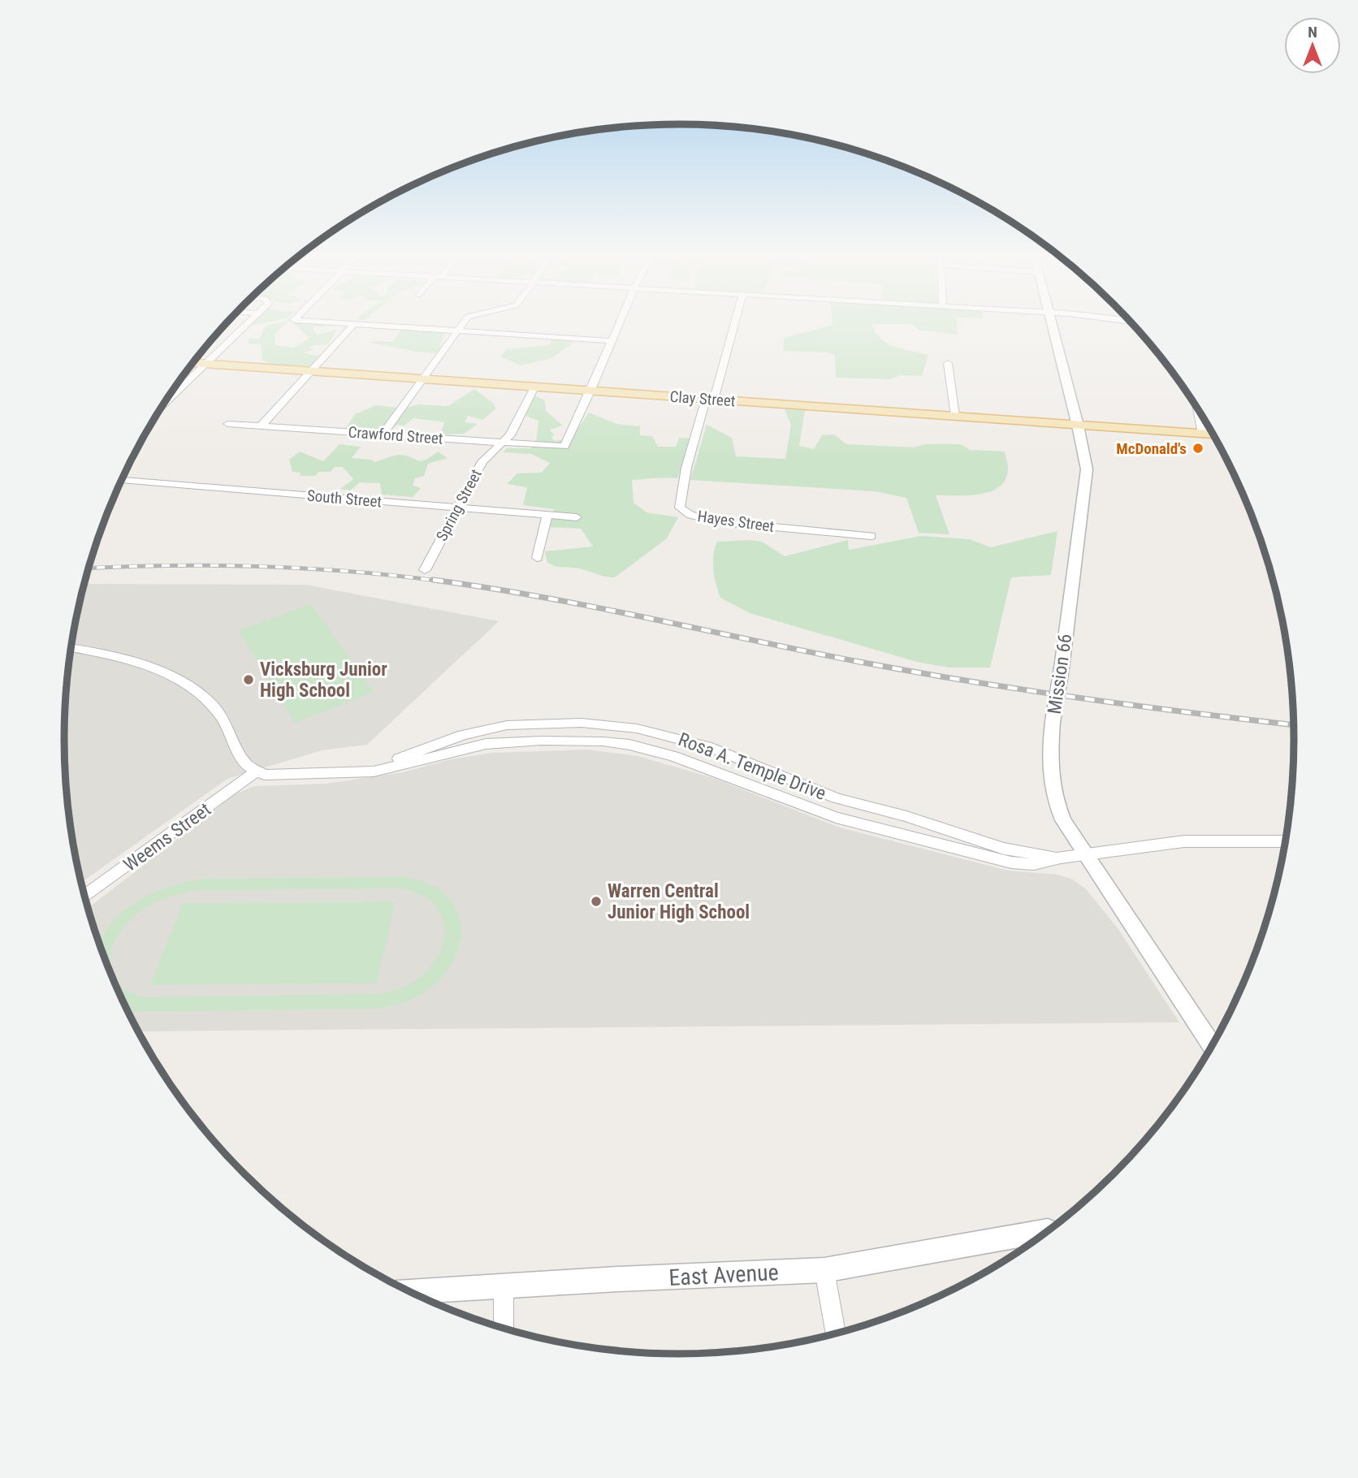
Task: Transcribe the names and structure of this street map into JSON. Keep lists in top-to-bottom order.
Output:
{
  "streets": {
    "main road": ["Clay Street"],
    "street": [
      "Crawford Street",
      "South Street",
      "Spring Street",
      "Hayes Street",
      "Mission 66",
      "Rosa A. Temple Drive",
      "Weems Street",
      "East Avenue"
    ]
  },
  "crossings": [
    ["Clay Street", "Crawford Street"],
    ["Clay Street", "Spring Street"],
    ["Clay Street", "Hayes Street"],
    ["Clay Street", "Mission 66"],
    ["Crawford Street", "Spring Street"],
    ["South Street", "Spring Street"],
    ["Mission 66", "Rosa A. Temple Drive"],
    ["Rosa A. Temple Drive", "Weems Street"]
  ],
  "places": ["McDonald's", "Vicksburg Junior High School", "Warren Central Junior High School"],
  "north": "top"
}
